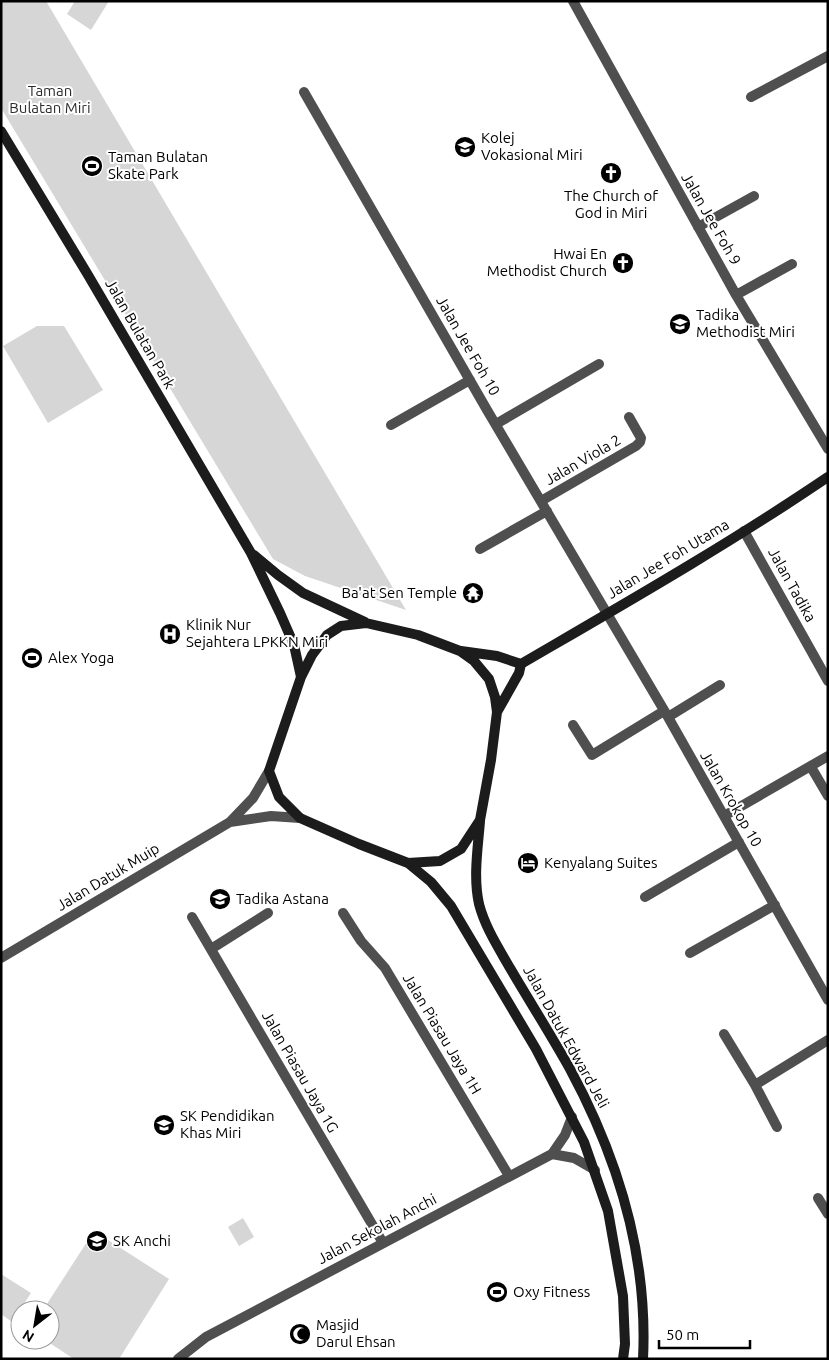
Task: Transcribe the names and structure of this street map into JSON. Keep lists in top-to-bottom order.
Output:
{
  "streets": {
    "street": [
      "Jalan Jee Foh 9",
      "Jalan Bulatan Park",
      "Jalan Jee Foh 10",
      "Jalan Viola 2",
      "Jalan Jee Foh Utama",
      "Jalan Tadika",
      "Jalan Krokop 10",
      "Jalan Datuk Muip",
      "Jalan Piasau Jaya 1H",
      "Jalan Datuk Edward Jeli",
      "Jalan Piasau Jaya 1G",
      "Jalan Sekolah Anchi"
    ]
  },
  "crossings": [
    ["Jalan Jee Foh 10", "Jalan Viola 2"],
    ["Jalan Jee Foh 10", "Jalan Jee Foh Utama"],
    ["Jalan Jee Foh 10", "Jalan Krokop 10"],
    ["Jalan Jee Foh Utama", "Jalan Tadika"],
    ["Jalan Jee Foh Utama", "Jalan Krokop 10"],
    ["Jalan Piasau Jaya 1H", "Jalan Sekolah Anchi"],
    ["Jalan Piasau Jaya 1G", "Jalan Sekolah Anchi"]
  ],
  "parks": ["Taman Bulatan Miri"],
  "places": {
    "school or university": [
      "Kolej Vokasional Miri",
      "Tadika Methodist Miri",
      "Tadika Astana",
      "SK Pendidikan Khas Miri",
      "SK Anchi"
    ],
    "sports": ["Taman Bulatan Skate Park", "Alex Yoga", "Oxy Fitness"],
    "church": ["The Church of God in Miri", "Hwai En Methodist Church"],
    "temple": ["Ba'at Sen Temple"],
    "hospital": ["Klinik Nur Sejahtera LPKKN Miri"],
    "hotel": ["Kenyalang Suites"],
    "mosque": ["Masjid Darul Ehsan"]
  },
  "scale_bar": "50 m",
  "north": "bottom left"
}
